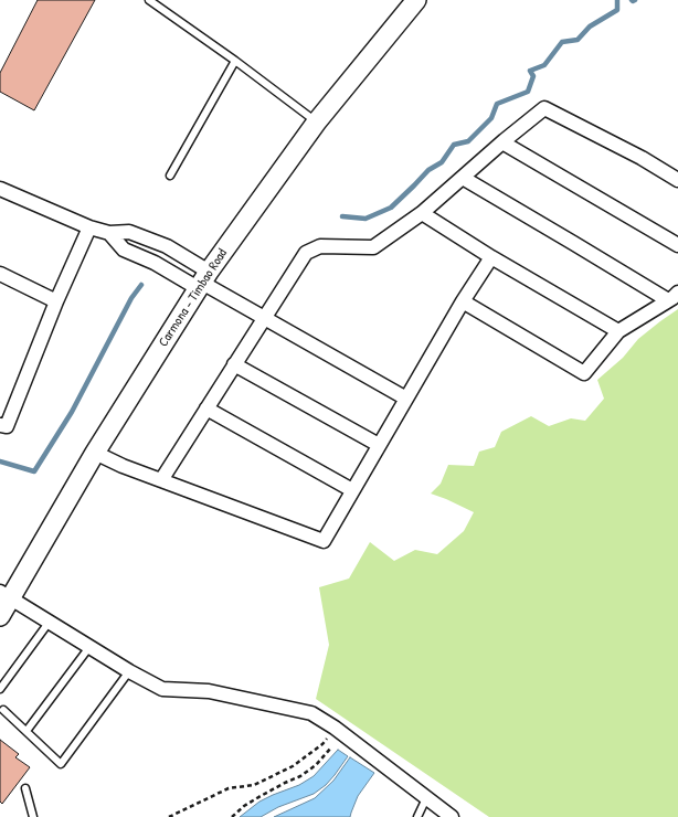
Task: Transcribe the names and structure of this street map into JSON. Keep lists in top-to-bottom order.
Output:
{
  "streets": {
    "main road": ["Carmona - Timbao Road"]
  }
}
